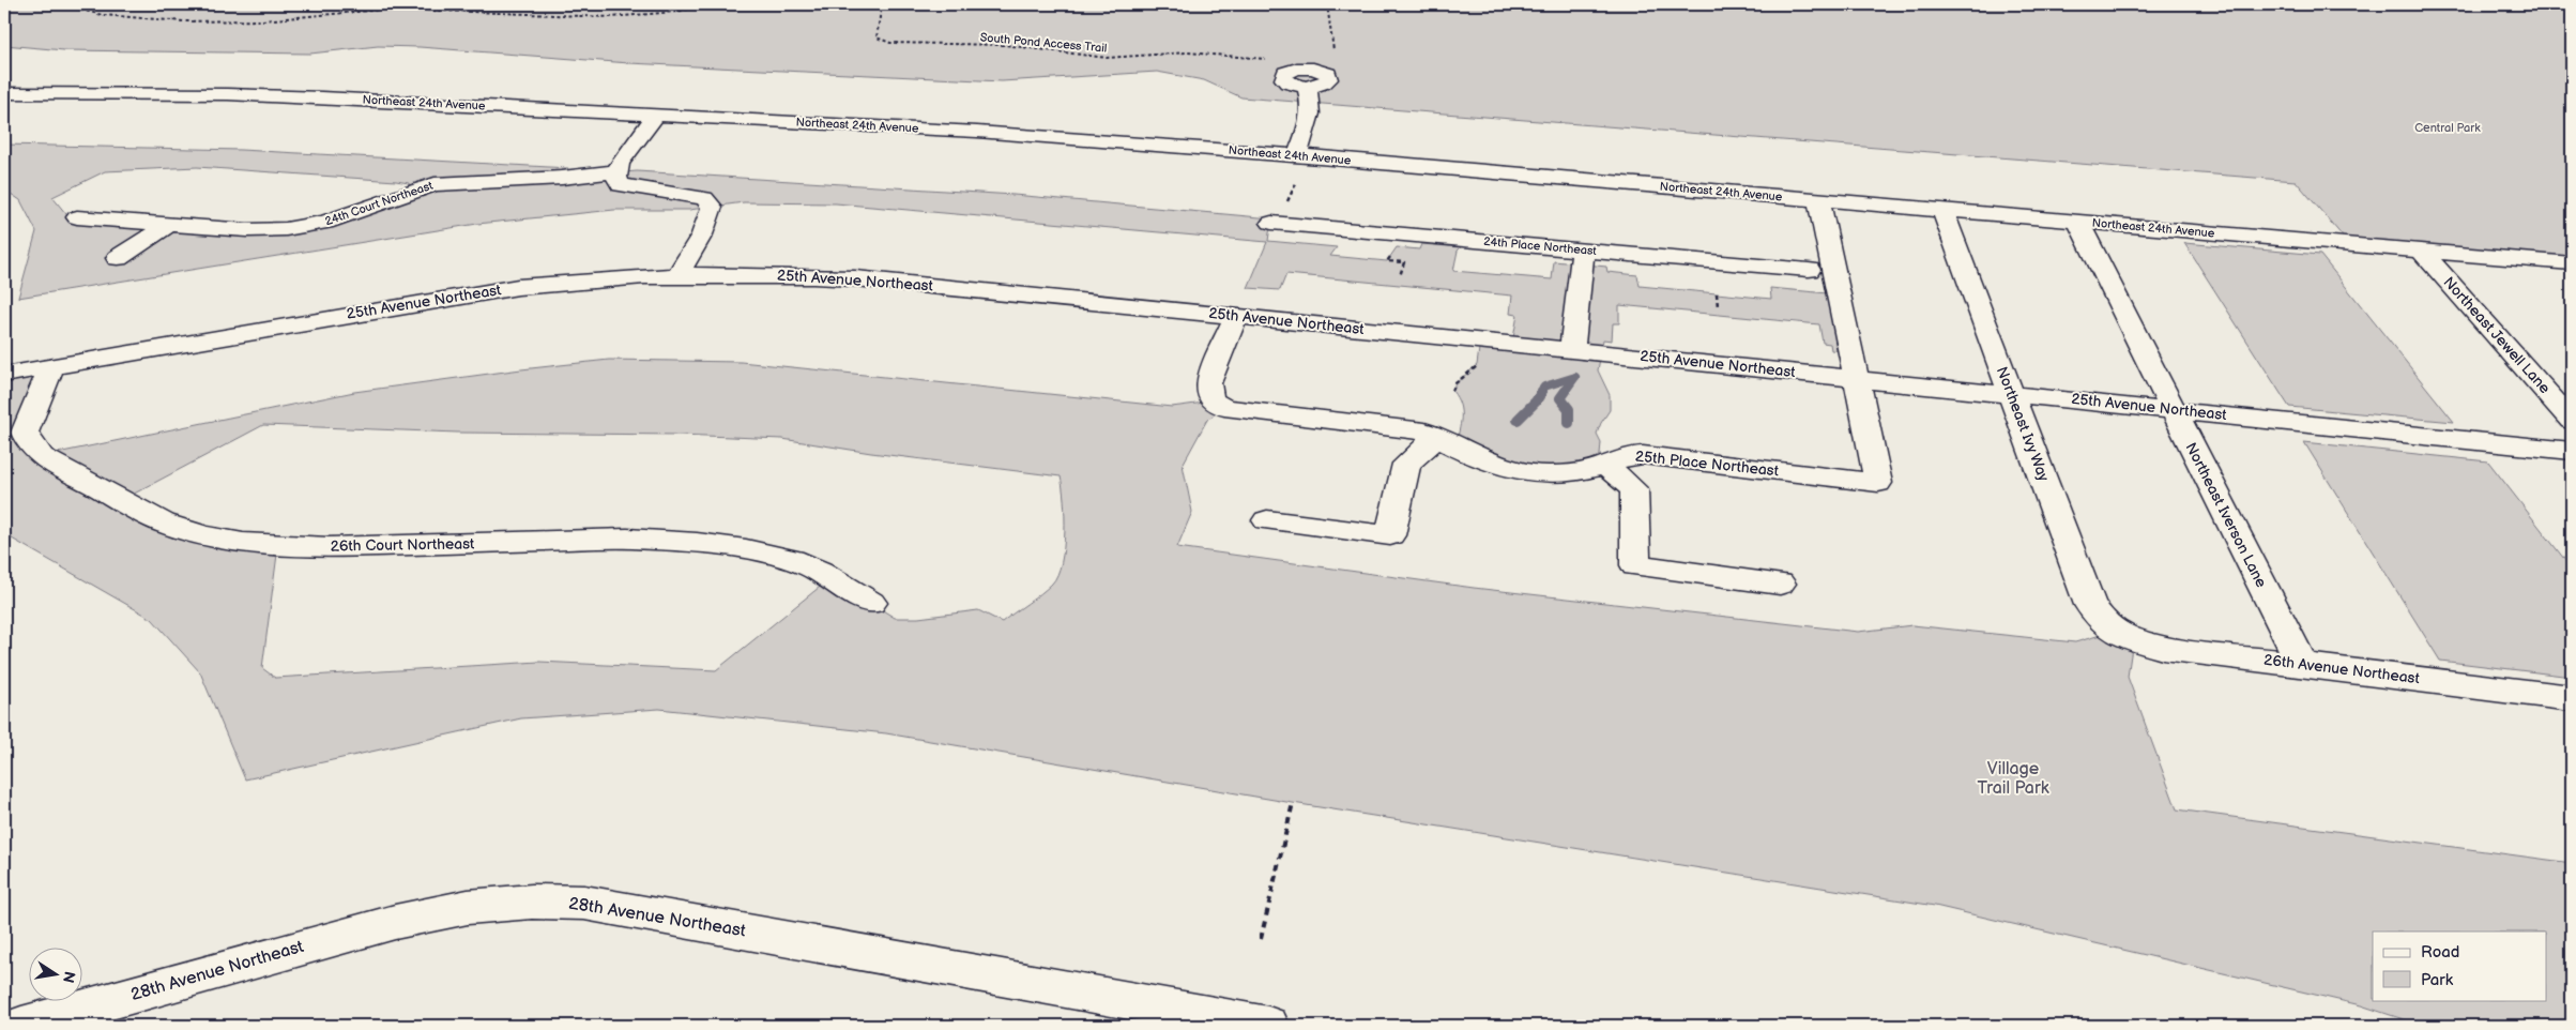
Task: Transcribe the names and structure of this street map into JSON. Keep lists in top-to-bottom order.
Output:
{
  "streets": {
    "street": [
      "Northeast 24th Avenue",
      "24th Court Northeast",
      "24th Place Northeast",
      "25th Avenue Northeast",
      "Northeast Jewell Lane",
      "Northeast Ivy Way",
      "25th Place Northeast",
      "Northeast Iverson Lane",
      "26th Court Northeast",
      "26th Avenue Northeast",
      "28th Avenue Northeast"
    ],
    "path": ["South Pond Access Trail"]
  },
  "crossings": [
    ["Northeast 24th Avenue", "Northeast Jewell Lane"],
    ["Northeast 24th Avenue", "Northeast Ivy Way"],
    ["Northeast 24th Avenue", "Northeast Iverson Lane"],
    ["25th Avenue Northeast", "Northeast Ivy Way"],
    ["25th Avenue Northeast", "25th Place Northeast"],
    ["25th Avenue Northeast", "Northeast Iverson Lane"],
    ["25th Avenue Northeast", "26th Court Northeast"],
    ["Northeast Ivy Way", "26th Avenue Northeast"],
    ["Northeast Iverson Lane", "26th Avenue Northeast"]
  ],
  "parks": ["Central Park", "Village Trail Park"],
  "legend": ["Road", "Park"],
  "north": "right"
}
